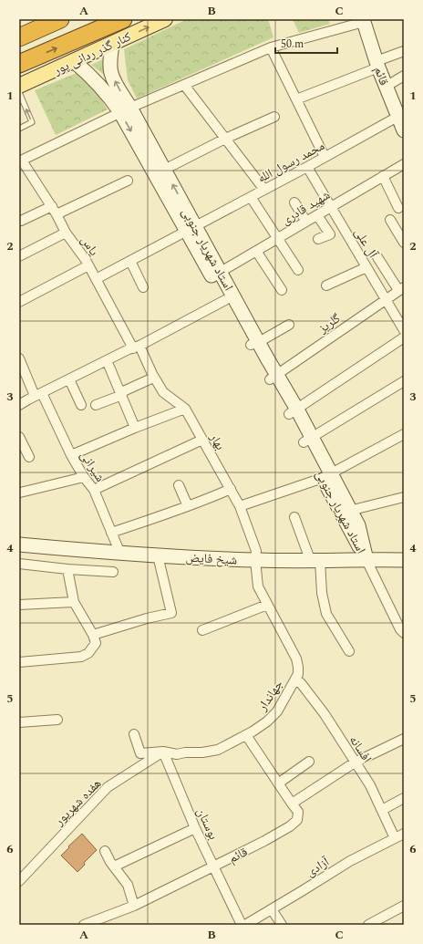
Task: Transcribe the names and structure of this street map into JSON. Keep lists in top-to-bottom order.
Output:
{
  "streets": {
    "main road": ["کنار گذر ردانی پور"],
    "street": [
      "قائم",
      "محمد رسول الله",
      "شهید قادری",
      "آل علی",
      "یاس",
      "استاد شهریار جنوبی",
      "گلریز",
      "بهار",
      "شیرانی",
      "شیخ فایض",
      "جهاندار",
      "افسانه",
      "هفده شهریور",
      "بوستان",
      "آزادی"
    ]
  },
  "crossings": [
    ["کنار گذر ردانی پور", "استاد شهریار جنوبی"],
    ["قائم", "محمد رسول الله"],
    ["قائم", "جهاندار"],
    ["قائم", "بوستان"],
    ["محمد رسول الله", "آل علی"],
    ["محمد رسول الله", "یاس"],
    ["محمد رسول الله", "استاد شهریار جنوبی"],
    ["شهید قادری", "آل علی"],
    ["شهید قادری", "استاد شهریار جنوبی"],
    ["آل علی", "گلریز"],
    ["یاس", "بهار"],
    ["استاد شهریار جنوبی", "گلریز"],
    ["استاد شهریار جنوبی", "شیخ فایض"],
    ["بهار", "شیخ فایض"],
    ["بهار", "جهاندار"],
    ["شیرانی", "شیخ فایض"],
    ["شیخ فایض", "جهاندار"],
    ["جهاندار", "افسانه"],
    ["جهاندار", "هفده شهریور"],
    ["جهاندار", "بوستان"],
    ["افسانه", "آزادی"],
    ["هفده شهریور", "بوستان"]
  ],
  "one_way": ["کنار گذر ردانی پور"],
  "scale_bar": "50 m",
  "grid": {
    "columns": ["A", "B", "C"],
    "rows": [
      "1",
      "2",
      "3",
      "4",
      "5",
      "6"
    ]
  }
}
